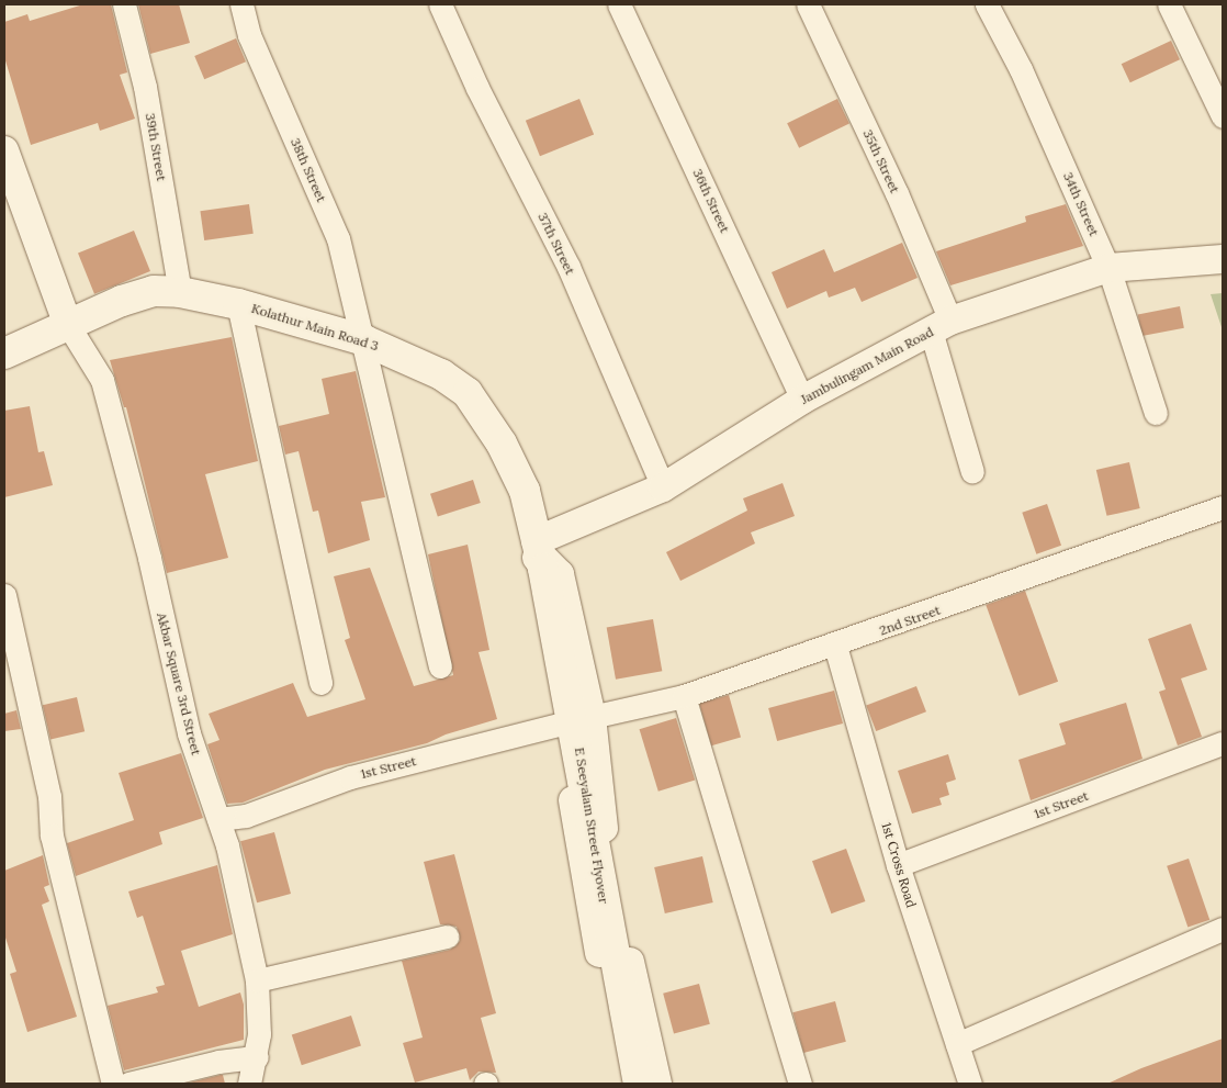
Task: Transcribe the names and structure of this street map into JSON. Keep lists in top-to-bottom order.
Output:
{
  "streets": {
    "main road": ["Kolathur Main Road 3", "E Seeyalam Street Flyover"],
    "street": [
      "39th Street",
      "35th Street",
      "38th Street",
      "36th Street",
      "34th Street",
      "37th Street",
      "Jambulingam Main Road",
      "2nd Street",
      "Akbar Square 3rd Street",
      "1st Street",
      "1st Cross Road"
    ]
  },
  "crossings": [
    ["39th Street", "Kolathur Main Road 3"],
    ["35th Street", "Jambulingam Main Road"],
    ["38th Street", "Kolathur Main Road 3"],
    ["36th Street", "Jambulingam Main Road"],
    ["34th Street", "Jambulingam Main Road"],
    ["37th Street", "Jambulingam Main Road"],
    ["Kolathur Main Road 3", "Jambulingam Main Road"],
    ["Kolathur Main Road 3", "Akbar Square 3rd Street"],
    ["Kolathur Main Road 3", "E Seeyalam Street Flyover"],
    ["Jambulingam Main Road", "E Seeyalam Street Flyover"],
    ["2nd Street", "1st Cross Road"],
    ["Akbar Square 3rd Street", "1st Street"],
    ["1st Street", "1st Cross Road"]
  ]
}
